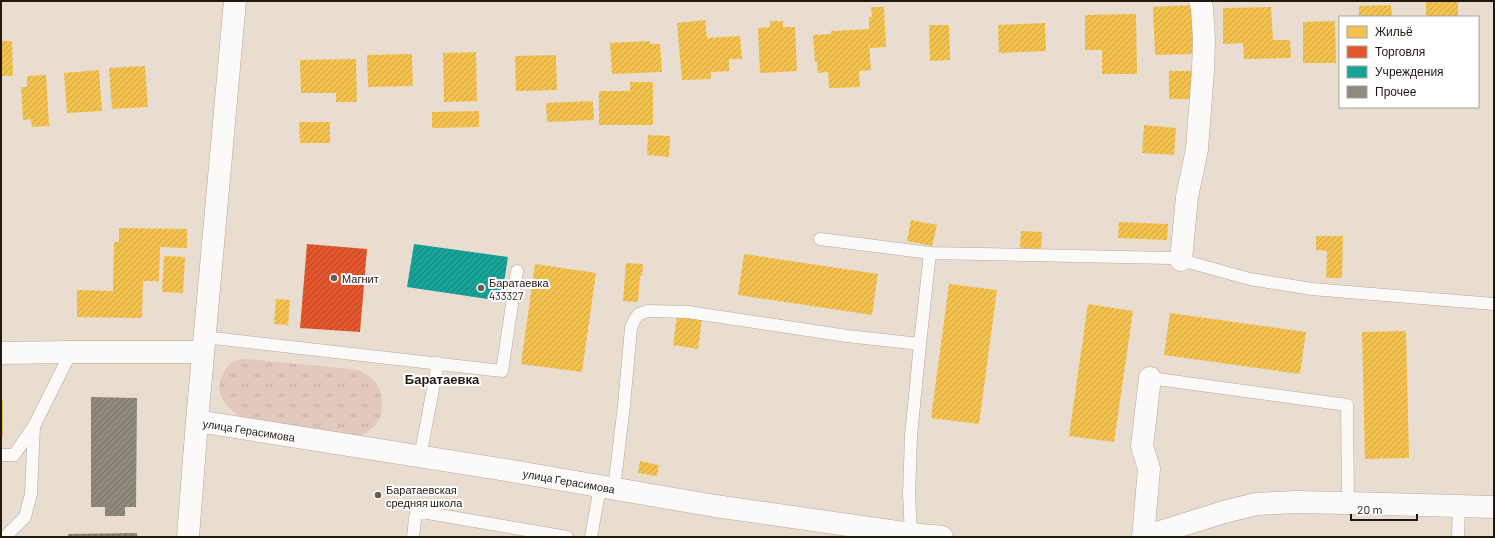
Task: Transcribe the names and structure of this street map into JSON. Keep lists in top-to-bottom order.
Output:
{
  "streets": {
    "street": ["улица Герасимова"]
  },
  "districts": ["Баратаевка"],
  "places": ["Магнит", "Баратаевка 433327", "Баратаевская средняя школа"],
  "legend": [
    "Жильё",
    "Торговля",
    "Учреждения",
    "Прочее"
  ],
  "scale_bar": "20 m"
}
